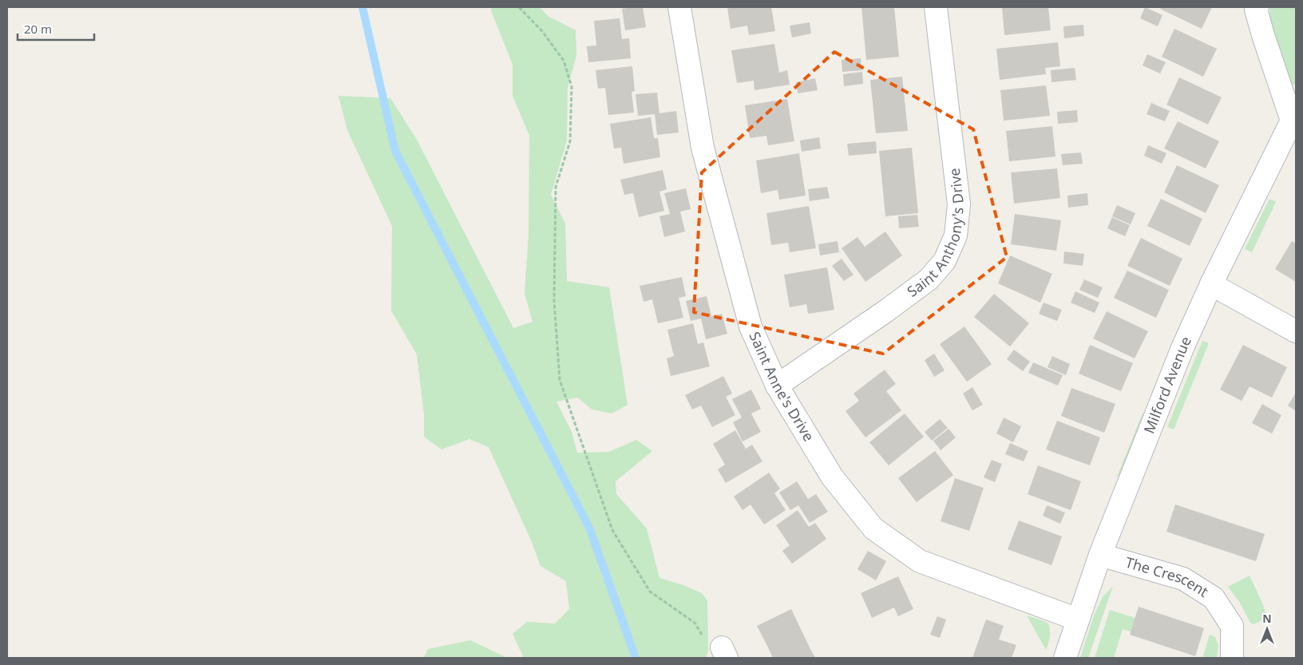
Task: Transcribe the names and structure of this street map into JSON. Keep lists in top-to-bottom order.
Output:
{
  "streets": {
    "street": [
      "Saint Anthony's Drive",
      "Milford Avenue",
      "Saint Anne's Drive",
      "The Crescent"
    ]
  },
  "crossings": [
    ["Saint Anthony's Drive", "Saint Anne's Drive"],
    ["Milford Avenue", "Saint Anne's Drive"],
    ["Milford Avenue", "The Crescent"]
  ],
  "scale_bar": "20 m",
  "north": "top"
}
